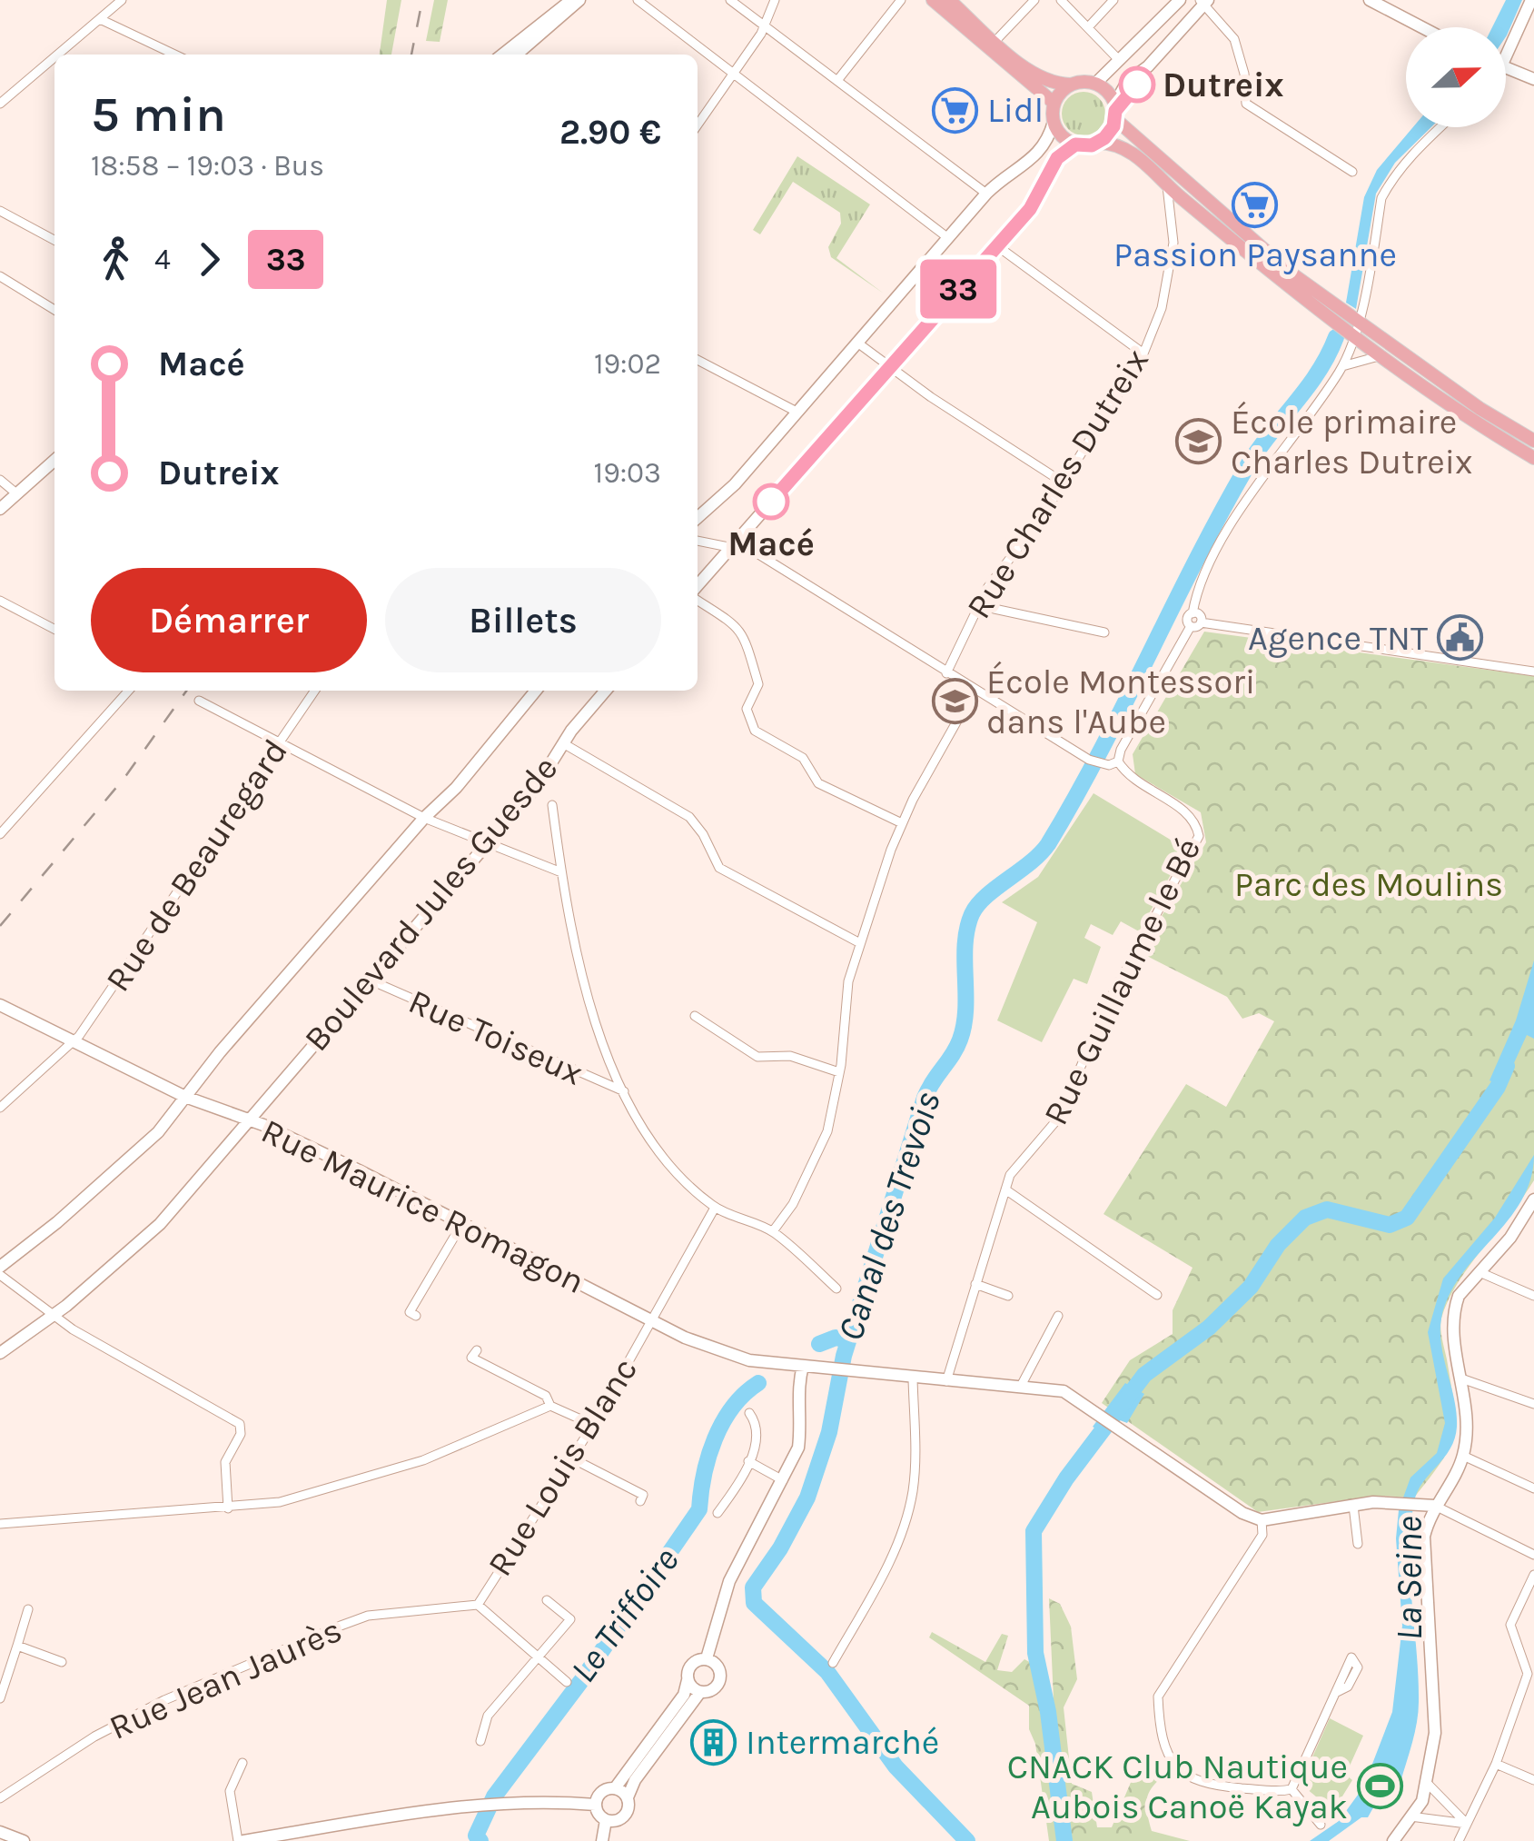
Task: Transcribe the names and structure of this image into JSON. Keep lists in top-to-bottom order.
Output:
{
  "streets": {
    "street": [
      "Rue Charles Dutreix",
      "Rue de Beauregard",
      "Boulevard Jules Guesde",
      "Rue Guillaume le Bé",
      "Rue Toiseux",
      "Rue Maurice Romagon",
      "Rue Louis Blanc",
      "Rue Jean Jaurès"
    ]
  },
  "crossings": [
    ["Rue de Beauregard", "Rue Maurice Romagon"],
    ["Boulevard Jules Guesde", "Rue Toiseux"],
    ["Boulevard Jules Guesde", "Rue Maurice Romagon"],
    ["Rue Guillaume le Bé", "Rue Maurice Romagon"],
    ["Rue Maurice Romagon", "Rue Louis Blanc"],
    ["Rue Louis Blanc", "Rue Jean Jaurès"]
  ],
  "water": ["Canal des Trevois", "La Seine", "Le Triffoire"],
  "parks": ["Parc des Moulins"],
  "places": {
    "other": ["Dutreix", "Macé"],
    "supermarket": ["Lidl", "Passion Paysanne"],
    "school or university": ["École primaire Charles Dutreix", "École Montessori dans l'Aube"],
    "public building": ["Agence TNT"],
    "building": ["Intermarché"],
    "sports": ["CNACK Club Nautique Aubois Canoë Kayak"]
  },
  "lines": ["bus line 33"],
  "north": "right",
  "page": {
    "on_map": "33",
    "heading": ["5 min", "18:58 – 19:03 · Bus", "2.90 €"],
    "legs": ["4", "33"],
    "list": [
      {
        "name": "Macé",
        "value": "19:02"
      },
      {
        "name": "Dutreix",
        "value": "19:03"
      }
    ],
    "buttons": ["Démarrer", "Billets"]
  }
}
